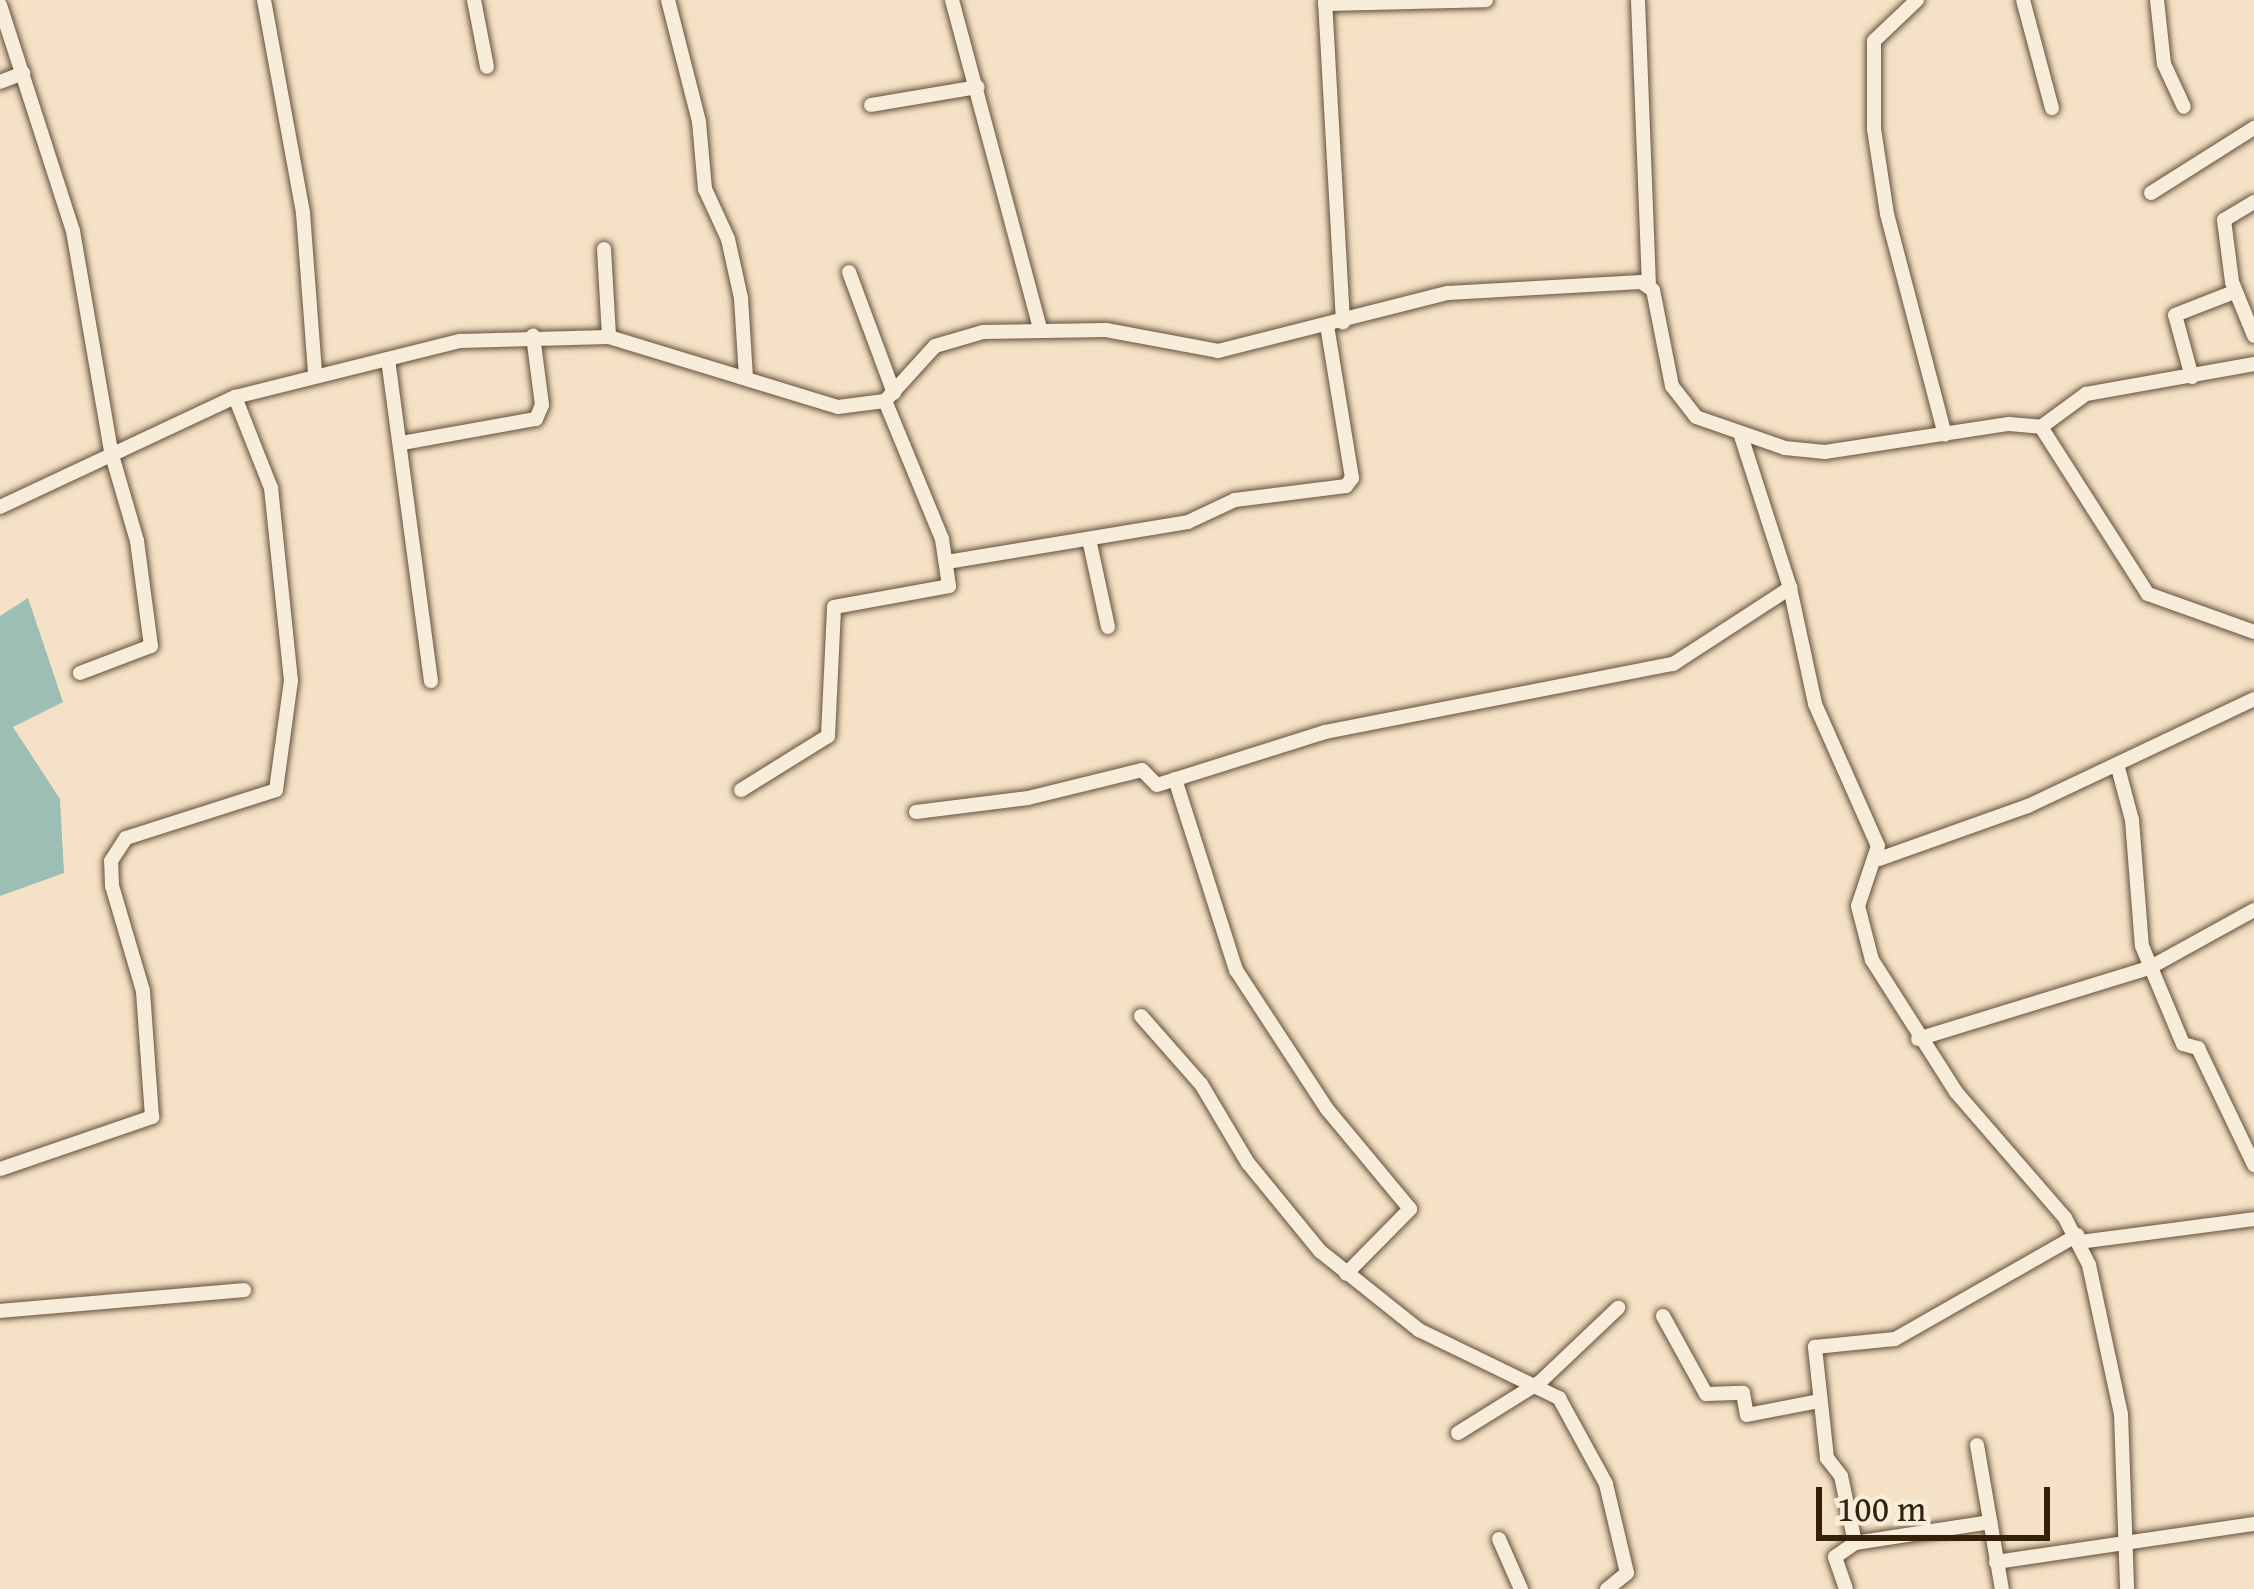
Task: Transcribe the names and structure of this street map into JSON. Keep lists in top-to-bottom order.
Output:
{
  "scale_bar": "100 m"
}
